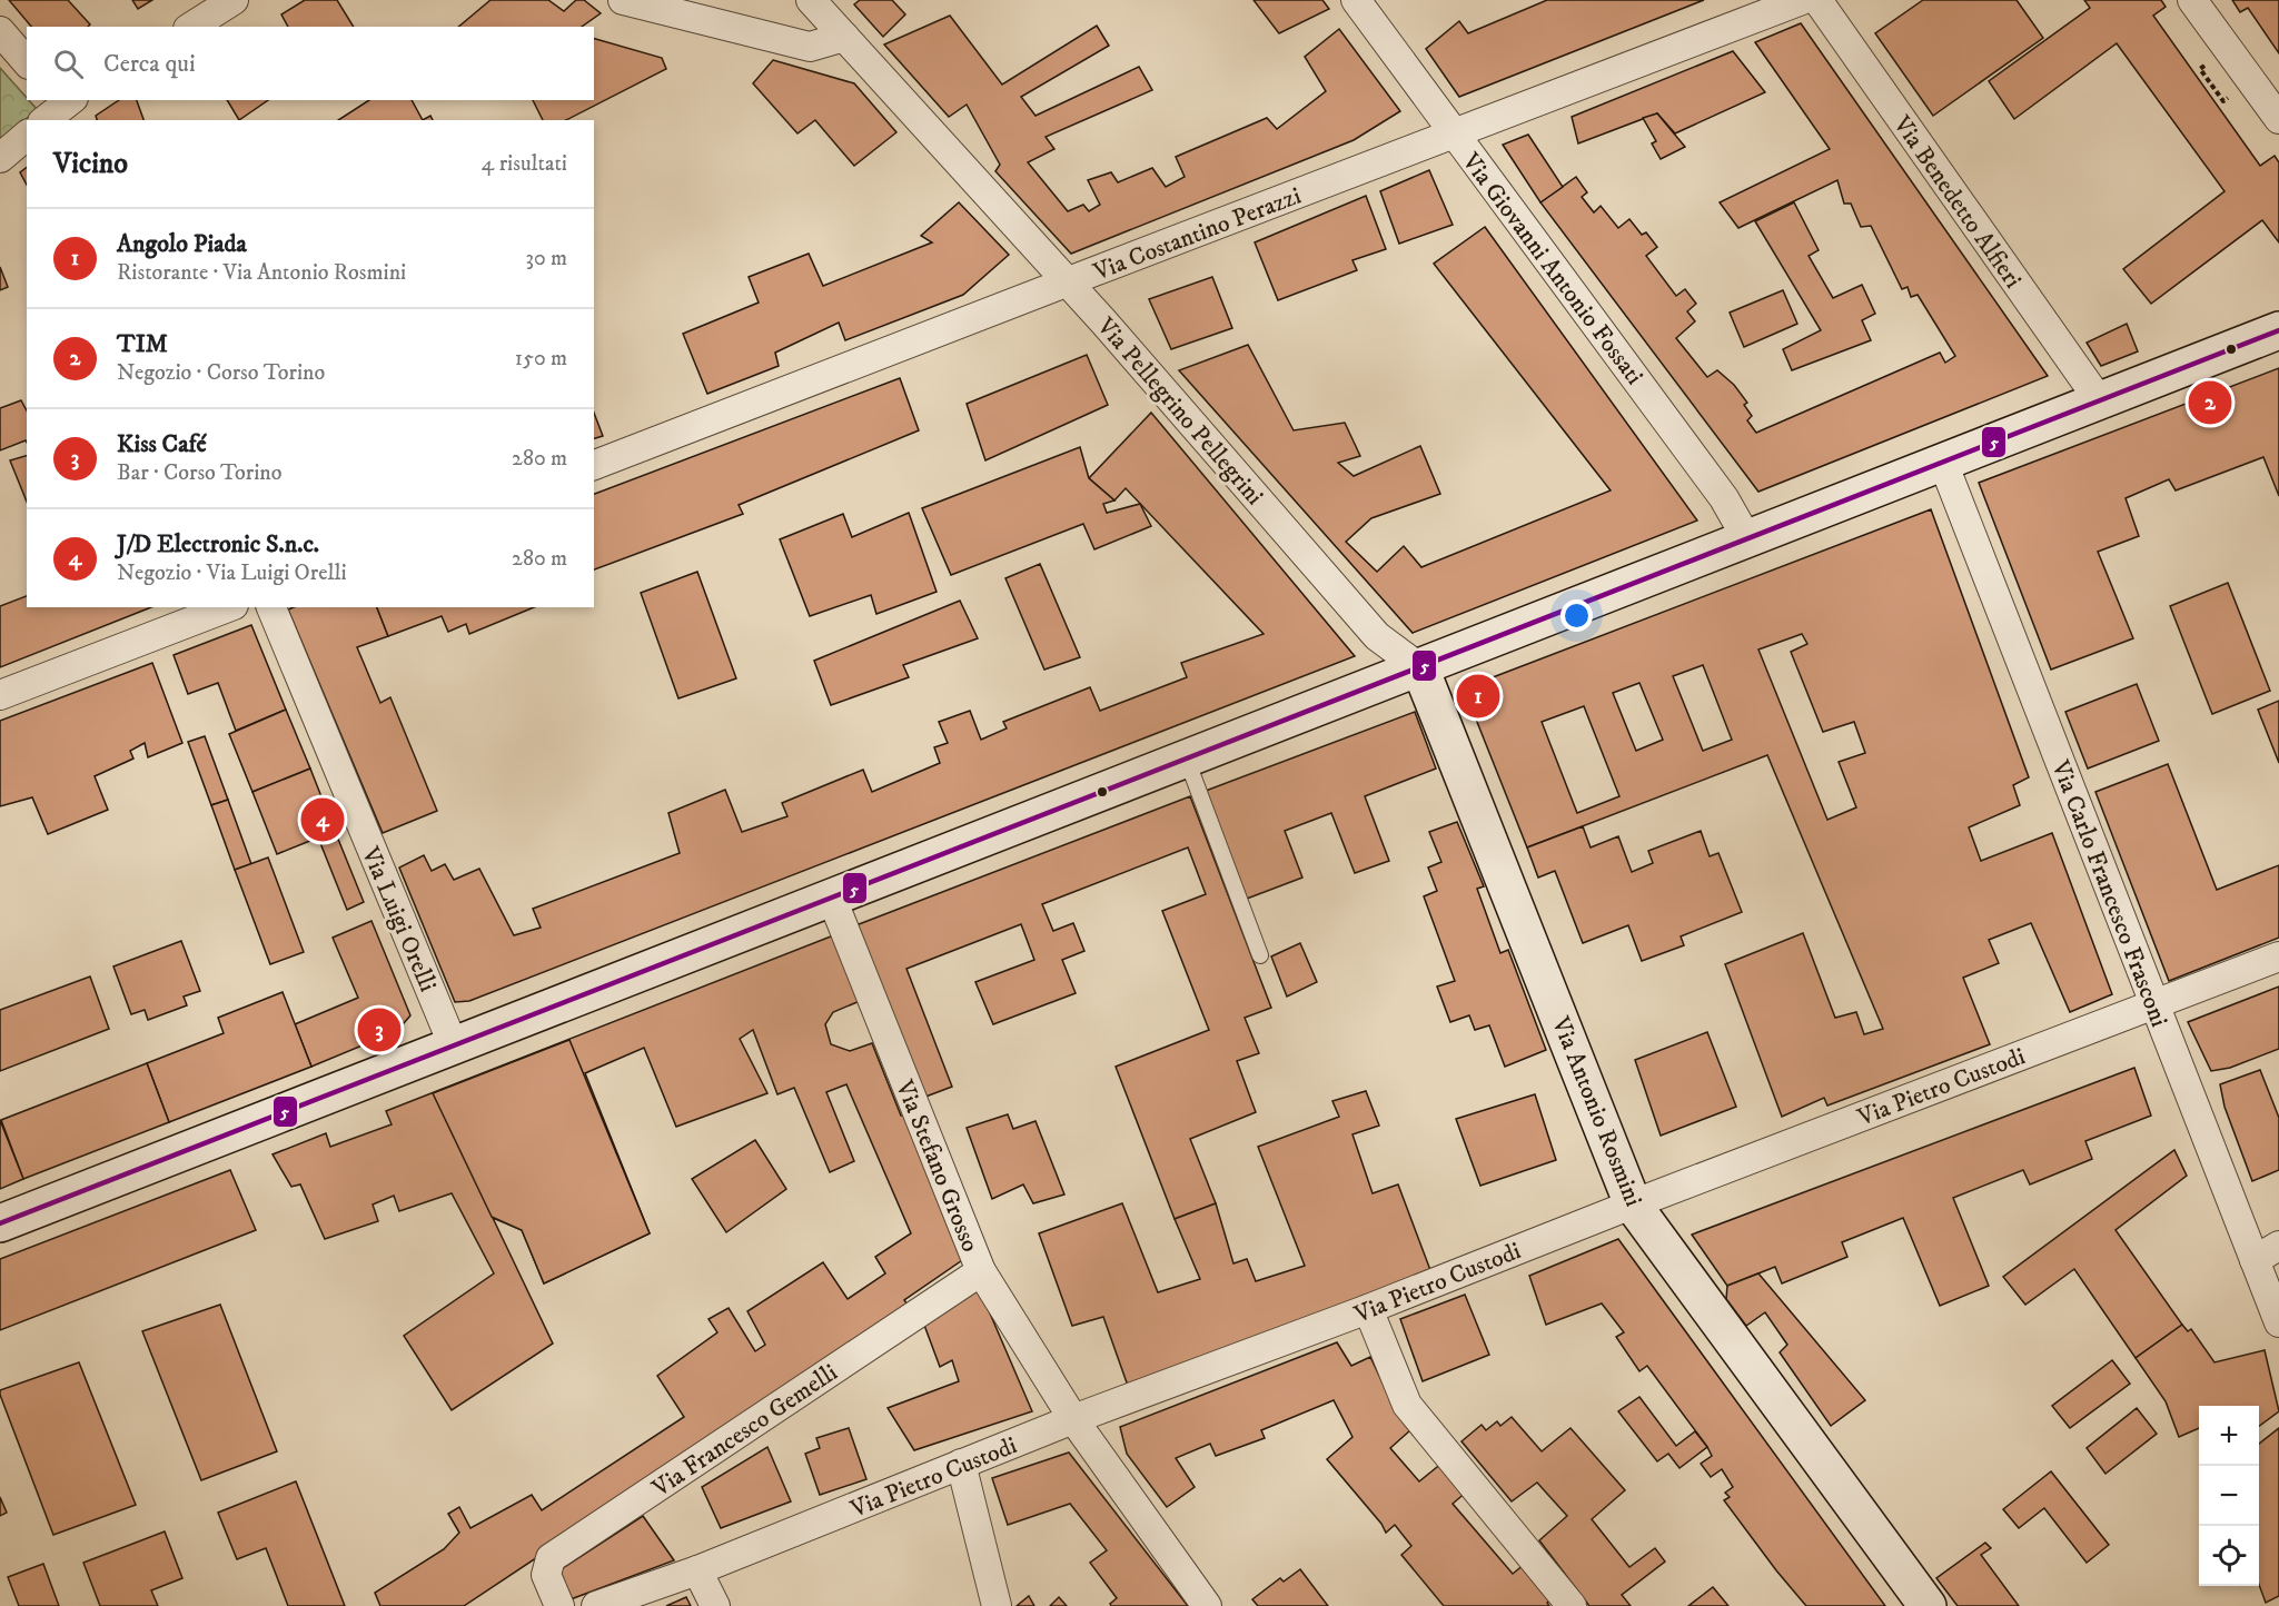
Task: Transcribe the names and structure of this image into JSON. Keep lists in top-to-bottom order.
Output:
{
  "streets": {
    "main road": ["Via Antonio Rosmini"],
    "street": [
      "Via Benedetto Alfieri",
      "Via Costantino Perazzi",
      "Via Giovanni Antonio Fossati",
      "Via Pellegrino Pellegrini",
      "Via Carlo Francesco Frasconi",
      "Via Luigi Orelli",
      "Via Pietro Custodi",
      "Via Stefano Grosso",
      "Via Francesco Gemelli"
    ]
  },
  "crossings": [
    ["Via Costantino Perazzi", "Via Giovanni Antonio Fossati"],
    ["Via Costantino Perazzi", "Via Pellegrino Pellegrini"],
    ["Via Pellegrino Pellegrini", "Via Antonio Rosmini"],
    ["Via Carlo Francesco Frasconi", "Via Pietro Custodi"],
    ["Via Pietro Custodi", "Via Antonio Rosmini"],
    ["Via Pietro Custodi", "Via Stefano Grosso"],
    ["Via Stefano Grosso", "Via Francesco Gemelli"]
  ],
  "lines": ["transit line 5"],
  "page": {
    "search": "Cerca qui",
    "heading": ["Vicino", "4 risultati"],
    "list": [
      {
        "mark": "1",
        "name": "Angolo Piada",
        "note": "Ristorante · Via Antonio Rosmini",
        "value": "30 m"
      },
      {
        "mark": "2",
        "name": "TIM",
        "note": "Negozio · Corso Torino",
        "value": "150 m"
      },
      {
        "mark": "3",
        "name": "Kiss Café",
        "note": "Bar · Corso Torino",
        "value": "280 m"
      },
      {
        "mark": "4",
        "name": "J/D Electronic S.n.c.",
        "note": "Negozio · Via Luigi Orelli",
        "value": "280 m"
      }
    ],
    "pins": [
      "2",
      "1",
      "4",
      "3"
    ],
    "map_buttons": ["+", "−"]
  }
}
